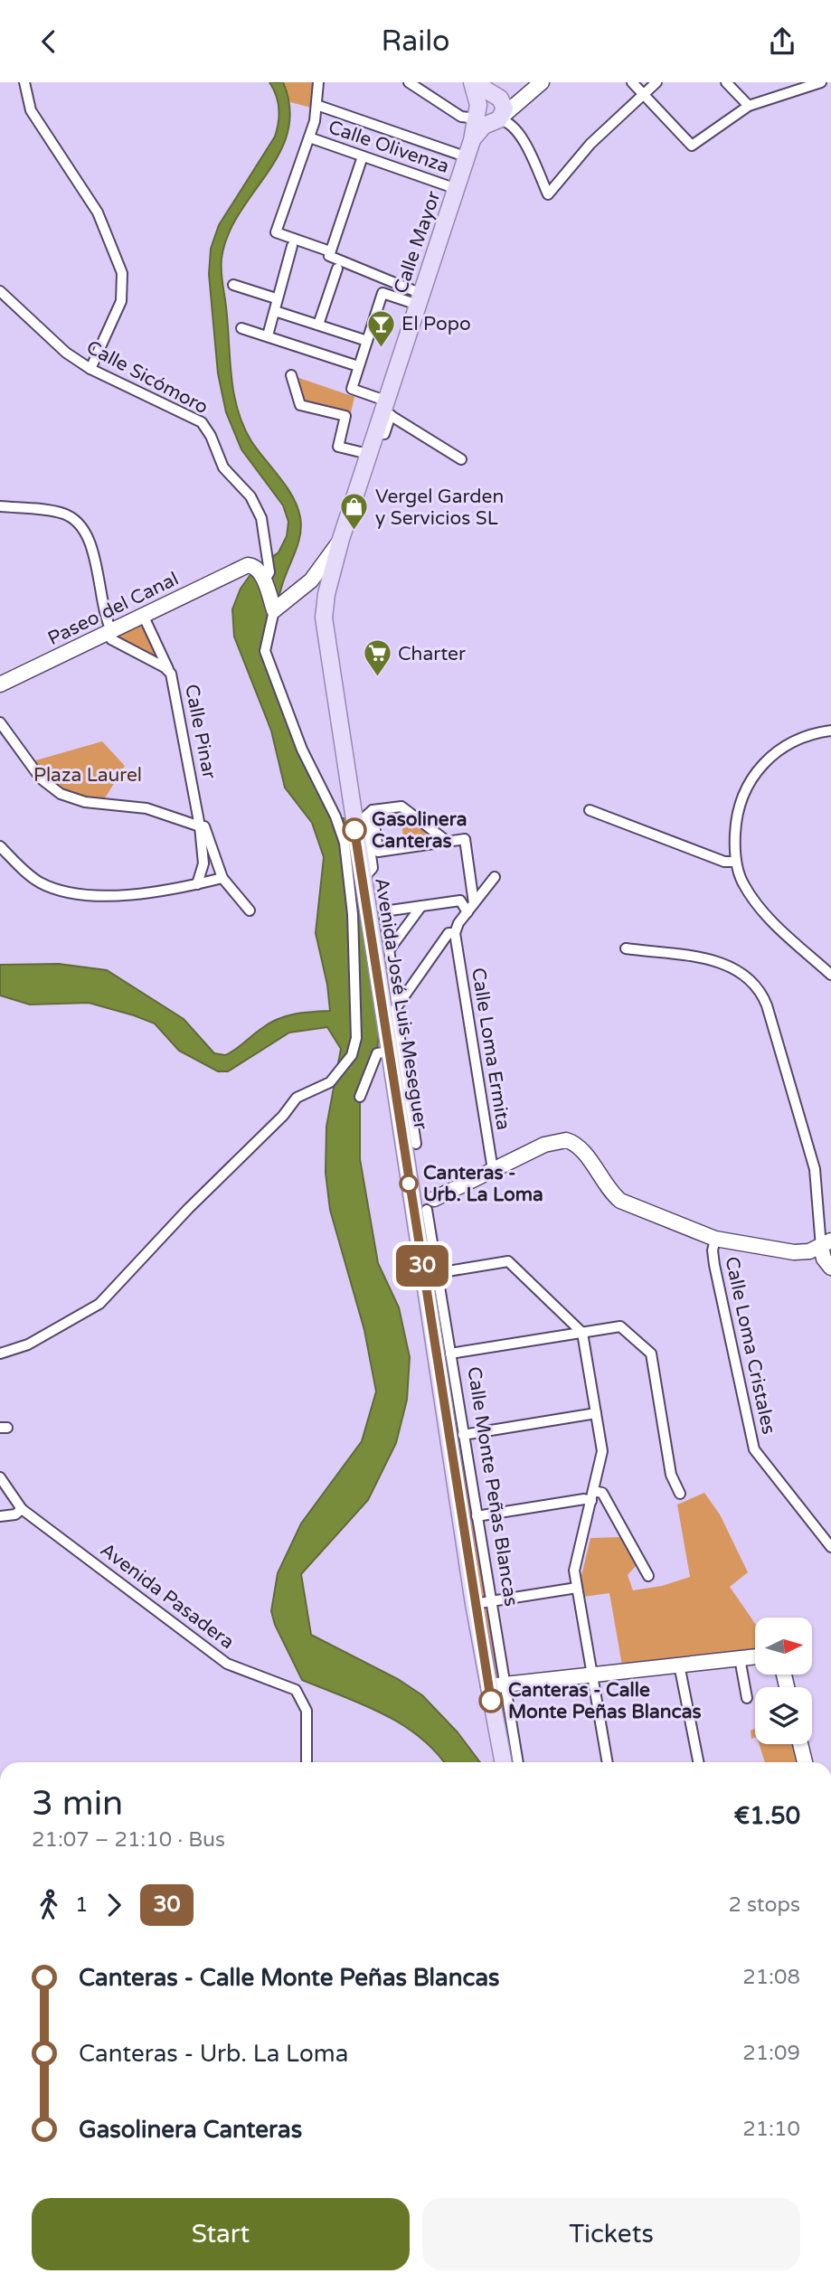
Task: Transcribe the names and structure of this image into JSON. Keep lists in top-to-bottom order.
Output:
{
  "streets": {
    "main road": ["Calle Mayor", "Avenida José Luis Meseguer", "Calle Monte Peñas Blancas"],
    "street": [
      "Calle Olivenza",
      "Calle Sicómoro",
      "Paseo del Canal",
      "Calle Pinar",
      "Calle Loma Ermita",
      "Calle Loma Cristales",
      "Avenida Pasadera"
    ]
  },
  "crossings": [
    ["Calle Olivenza", "Calle Mayor"],
    ["Calle Mayor", "Avenida José Luis Meseguer"],
    ["Calle Sicómoro", "Paseo del Canal"],
    ["Paseo del Canal", "Calle Pinar"],
    ["Avenida José Luis Meseguer", "Calle Monte Peñas Blancas"]
  ],
  "parks": ["Plaza Laurel"],
  "places": {
    "bar": ["El Popo"],
    "shop": ["Vergel Garden y Servicios SL"],
    "supermarket": ["Charter"],
    "other": ["Gasolinera Canteras", "Canteras - Urb. La Loma", "Canteras - Calle Monte Peñas Blancas"]
  },
  "lines": ["bus line 30"],
  "north": "right",
  "page": {
    "header": "Railo",
    "on_map": "30",
    "heading": ["3 min", "21:07 – 21:10 · Bus", "€1.50"],
    "legs": ["1", "30", "2 stops"],
    "list": [
      {
        "name": "Canteras - Calle Monte Peñas Blancas",
        "value": "21:08"
      },
      {
        "name": "Canteras - Urb. La Loma",
        "value": "21:09"
      },
      {
        "name": "Gasolinera Canteras",
        "value": "21:10"
      }
    ],
    "buttons": ["Start", "Tickets"]
  }
}
